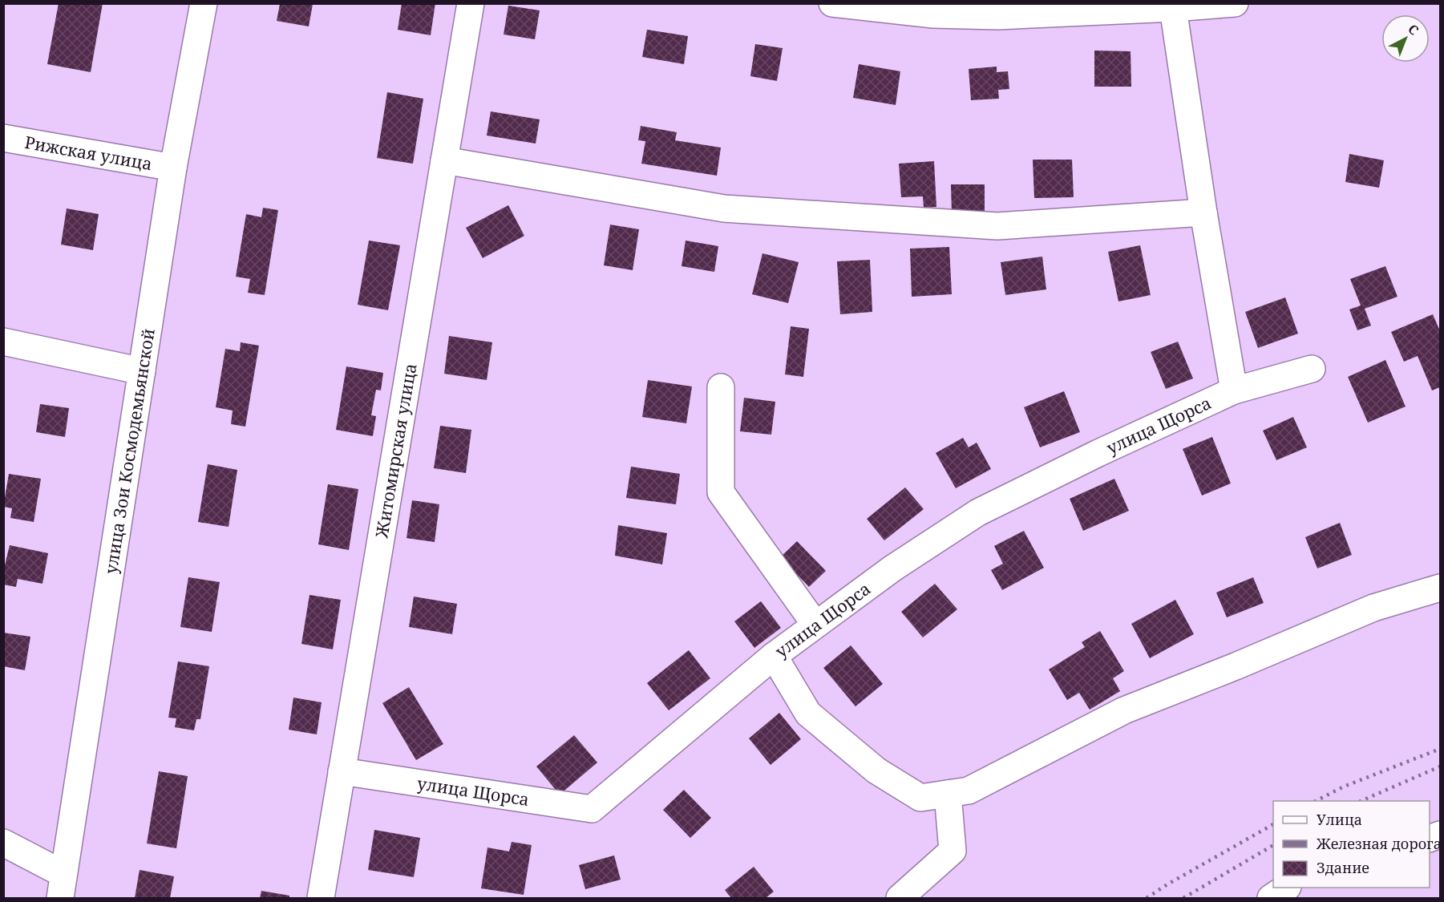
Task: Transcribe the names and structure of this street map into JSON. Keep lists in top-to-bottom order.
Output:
{
  "streets": {
    "street": [
      "Рижская улица",
      "улица Щорса",
      "улица Зои Космодемьянской",
      "Житомирская улица"
    ]
  },
  "crossings": [
    ["Рижская улица", "улица Зои Космодемьянской"],
    ["улица Щорса", "Житомирская улица"]
  ],
  "legend": ["Улица", "Железная дорога", "Здание"],
  "north": "top right"
}
